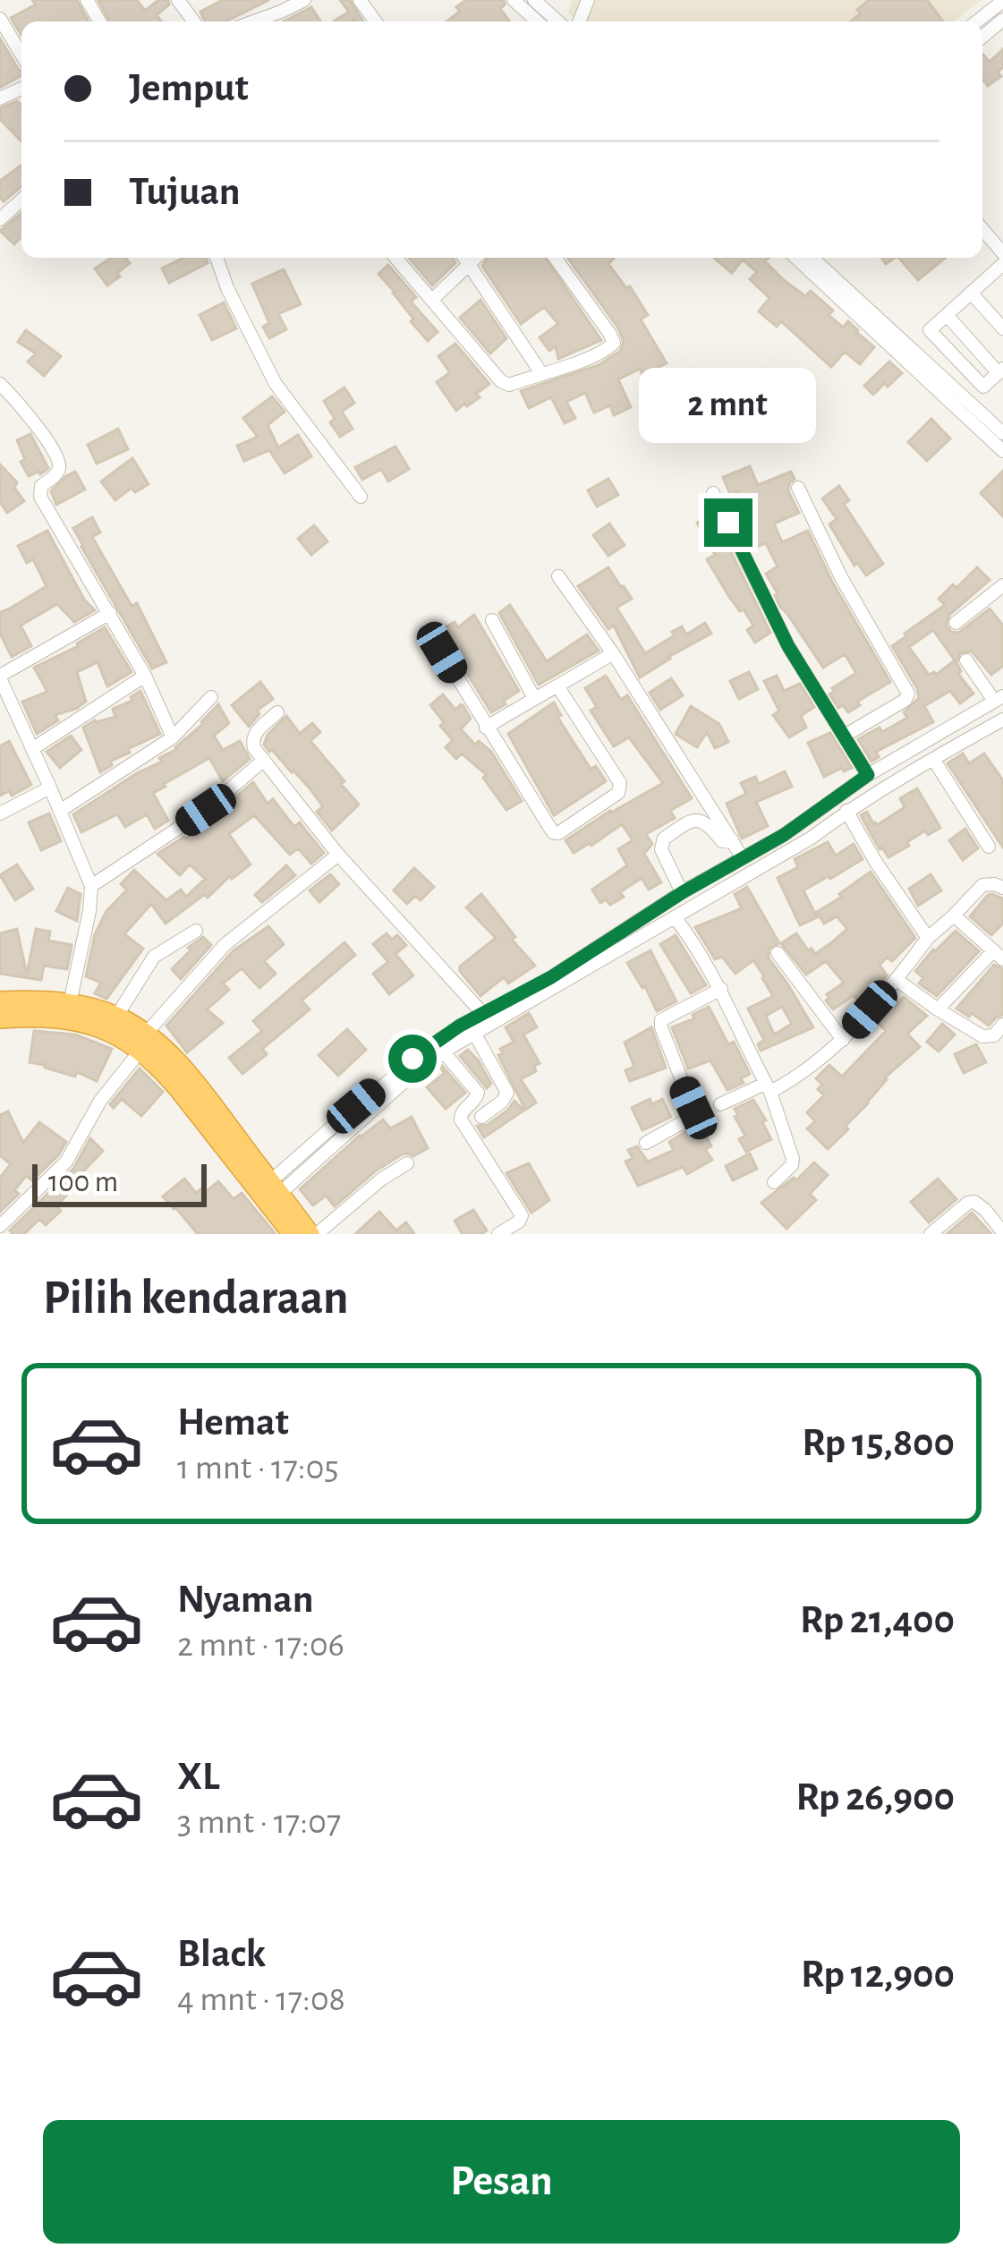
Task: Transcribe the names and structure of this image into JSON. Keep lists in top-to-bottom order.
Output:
{
  "scale_bar": "100 m",
  "page": {
    "banner": ["Jemput", "Tujuan"],
    "bubble": "2 mnt",
    "scale": "100 m",
    "heading": "Pilih kendaraan",
    "list": [
      {
        "name": "Hemat",
        "note": "1 mnt · 17:05",
        "value": "Rp 15,800"
      },
      {
        "name": "Nyaman",
        "note": "2 mnt · 17:06",
        "value": "Rp 21,400"
      },
      {
        "name": "XL",
        "note": "3 mnt · 17:07",
        "value": "Rp 26,900"
      },
      {
        "name": "Black",
        "note": "4 mnt · 17:08",
        "value": "Rp 12,900"
      }
    ],
    "buttons": "Pesan"
  }
}
